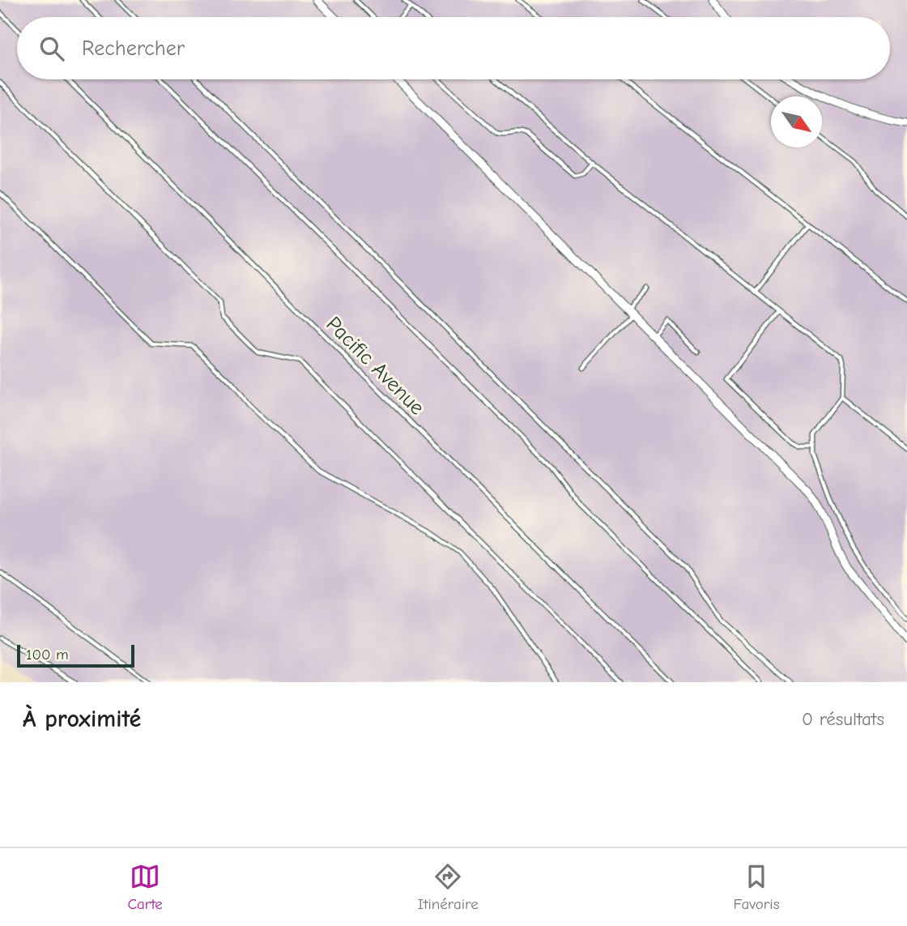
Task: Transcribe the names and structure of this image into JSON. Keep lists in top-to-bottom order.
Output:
{
  "streets": {
    "lane": ["Pacific Avenue"]
  },
  "scale_bar": "100 m",
  "north": "bottom right",
  "page": {
    "search": "Rechercher",
    "scale": "100 m",
    "heading": ["À proximité", "0 résultats"],
    "nav": ["Carte", "Itinéraire", "Favoris"]
  }
}
